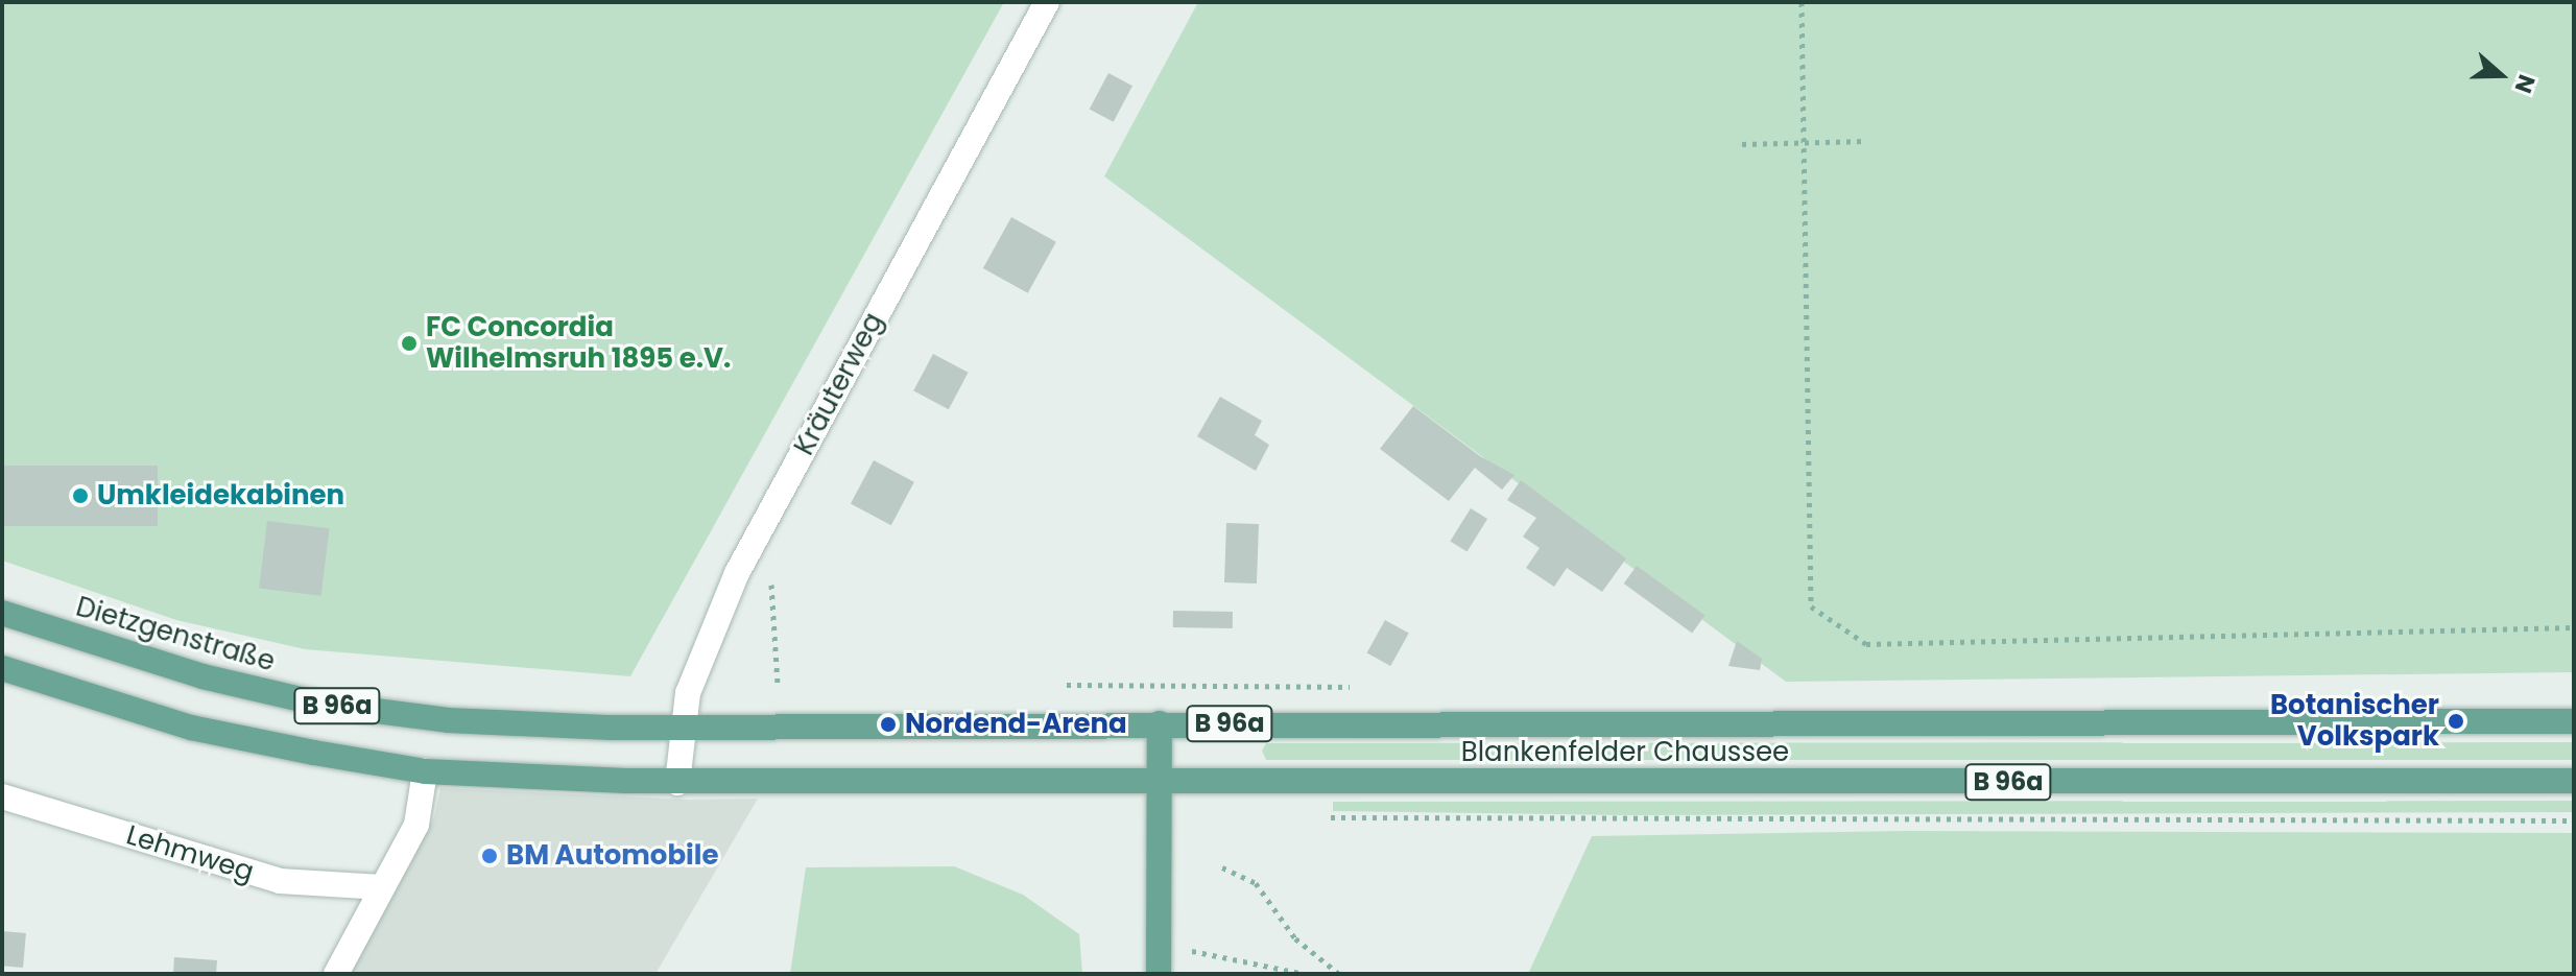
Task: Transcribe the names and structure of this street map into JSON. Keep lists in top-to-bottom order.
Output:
{
  "streets": {
    "main road": ["Dietzgenstraße", "B 96a", "Blankenfelder Chaussee"],
    "lane": ["Kräuterweg", "Lehmweg"]
  },
  "crossings": [
    ["Kräuterweg", "Dietzgenstraße"],
    ["Kräuterweg", "B 96a"],
    ["Kräuterweg", "Blankenfelder Chaussee"],
    ["Dietzgenstraße", "Blankenfelder Chaussee"],
    ["B 96a", "Blankenfelder Chaussee"]
  ],
  "places": [
    "FC Concordia Wilhelmsruh 1895 e.V.",
    "Umkleidekabinen",
    "Botanischer Volkspark",
    "Nordend-Arena",
    "BM Automobile"
  ],
  "north": "right"
}
